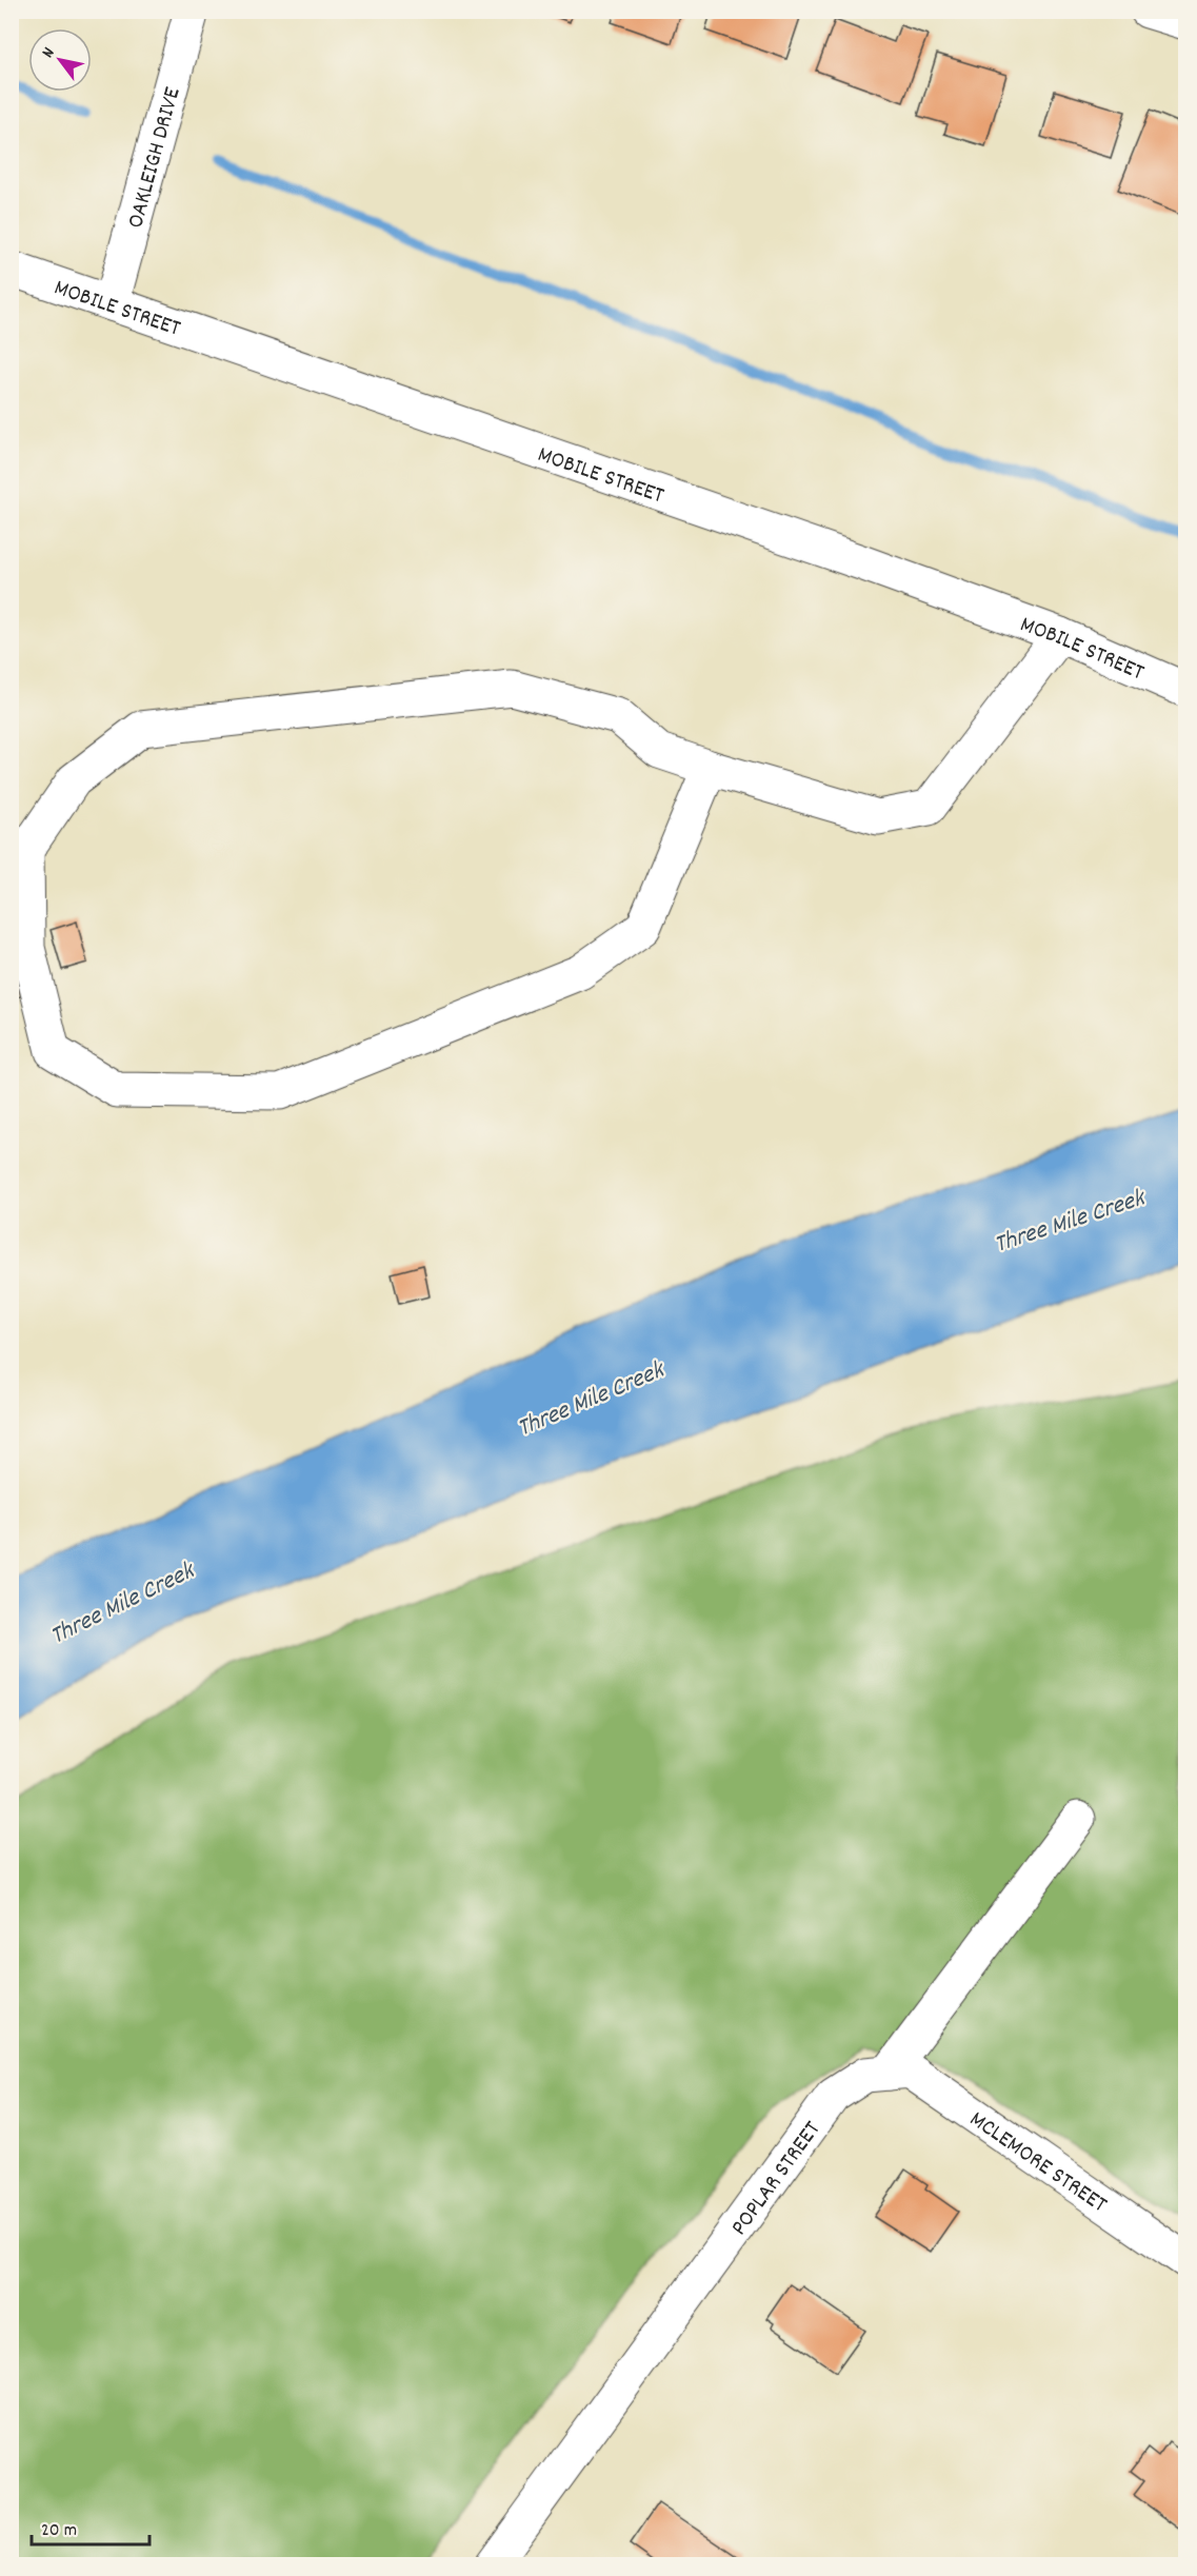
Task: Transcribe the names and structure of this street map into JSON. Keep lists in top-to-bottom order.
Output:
{
  "streets": {
    "street": [
      "OAKLEIGH DRIVE",
      "MOBILE STREET",
      "MCLEMORE STREET",
      "POPLAR STREET"
    ]
  },
  "crossings": [
    ["OAKLEIGH DRIVE", "MOBILE STREET"],
    ["MCLEMORE STREET", "POPLAR STREET"]
  ],
  "water": ["Three Mile Creek"],
  "scale_bar": "20 m",
  "north": "top left"
}
